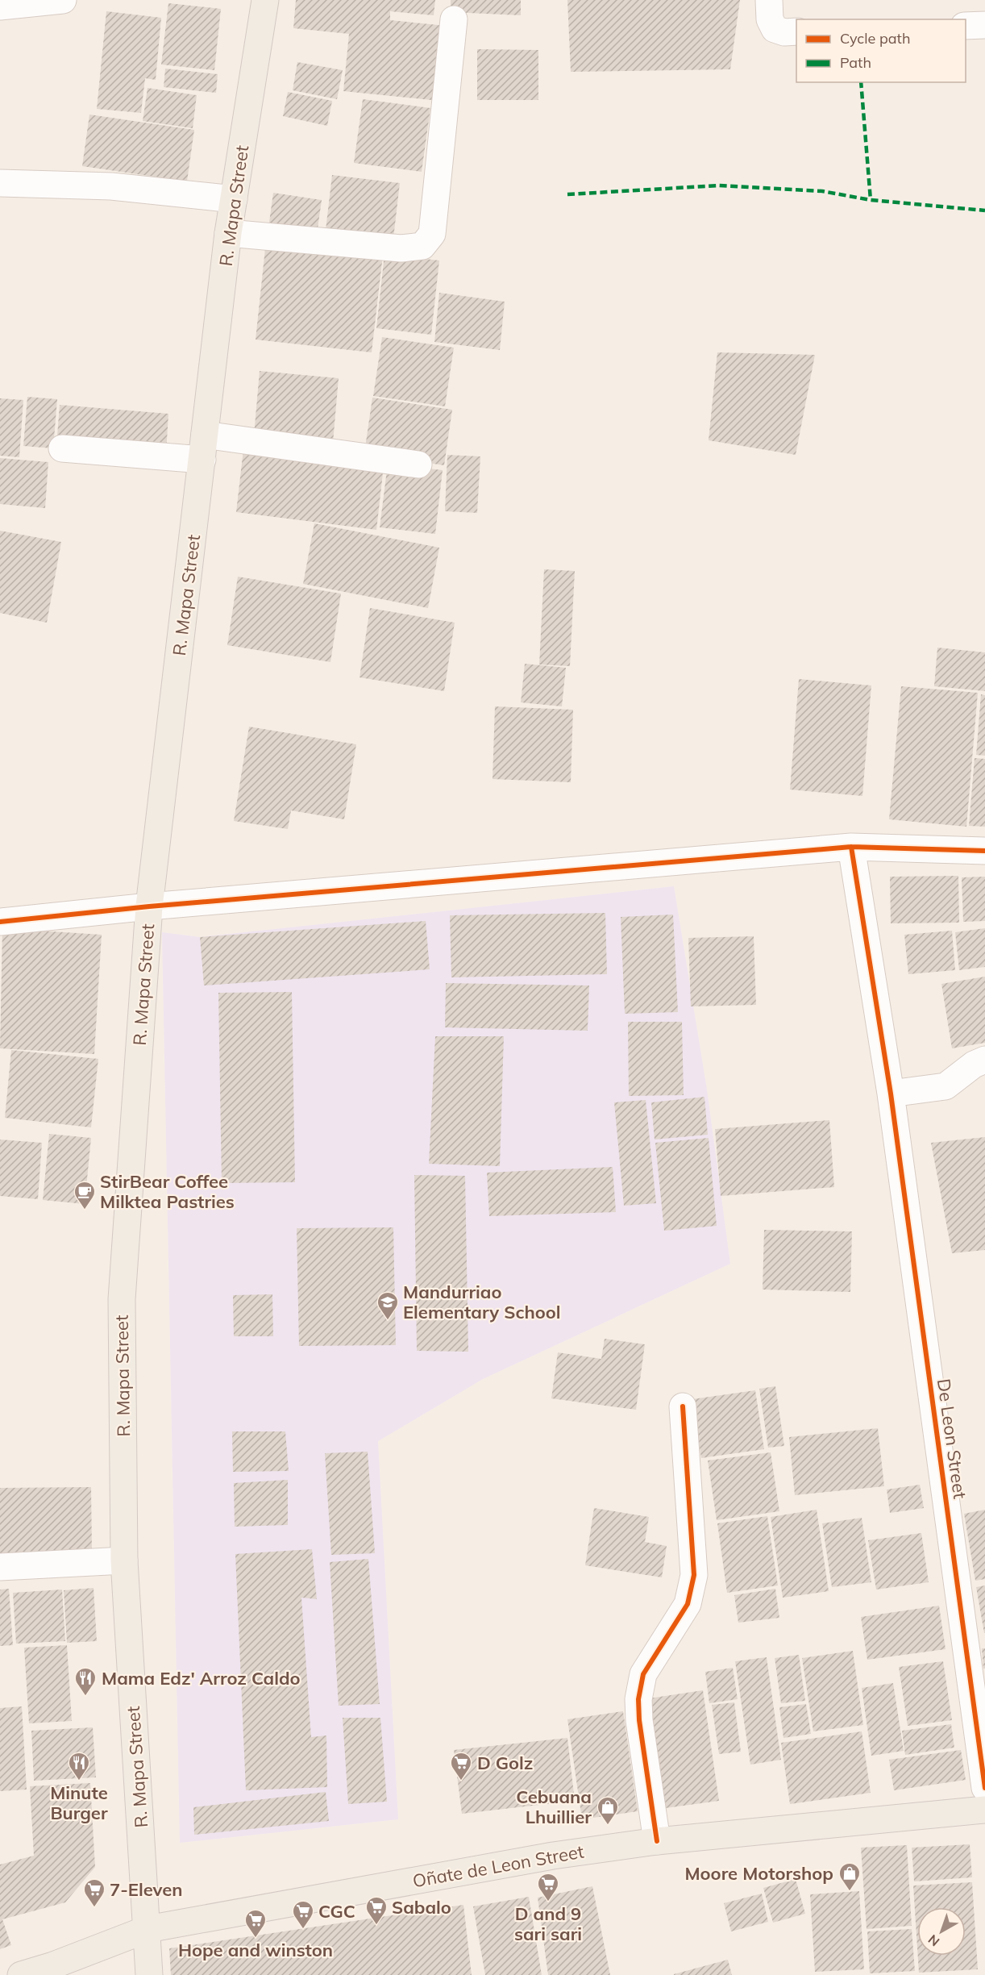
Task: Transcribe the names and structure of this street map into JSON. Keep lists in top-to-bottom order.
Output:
{
  "streets": {
    "main road": ["R. Mapa Street", "Oñate de Leon Street"],
    "street": ["De Leon Street"]
  },
  "crossings": [
    ["R. Mapa Street", "Oñate de Leon Street"]
  ],
  "places": {
    "cafe": ["StirBear Coffee Milktea Pastries"],
    "school or university": ["Mandurriao Elementary School"],
    "restaurant": ["Mama Edz' Arroz Caldo", "Minute Burger"],
    "supermarket": [
      "D Golz",
      "D and 9 sari sari",
      "7-Eleven",
      "Sabalo",
      "CGC",
      "Hope and winston"
    ],
    "shop": ["Cebuana Lhuillier", "Moore Motorshop"]
  },
  "legend": ["Cycle path", "Path"],
  "north": "bottom left"
}
